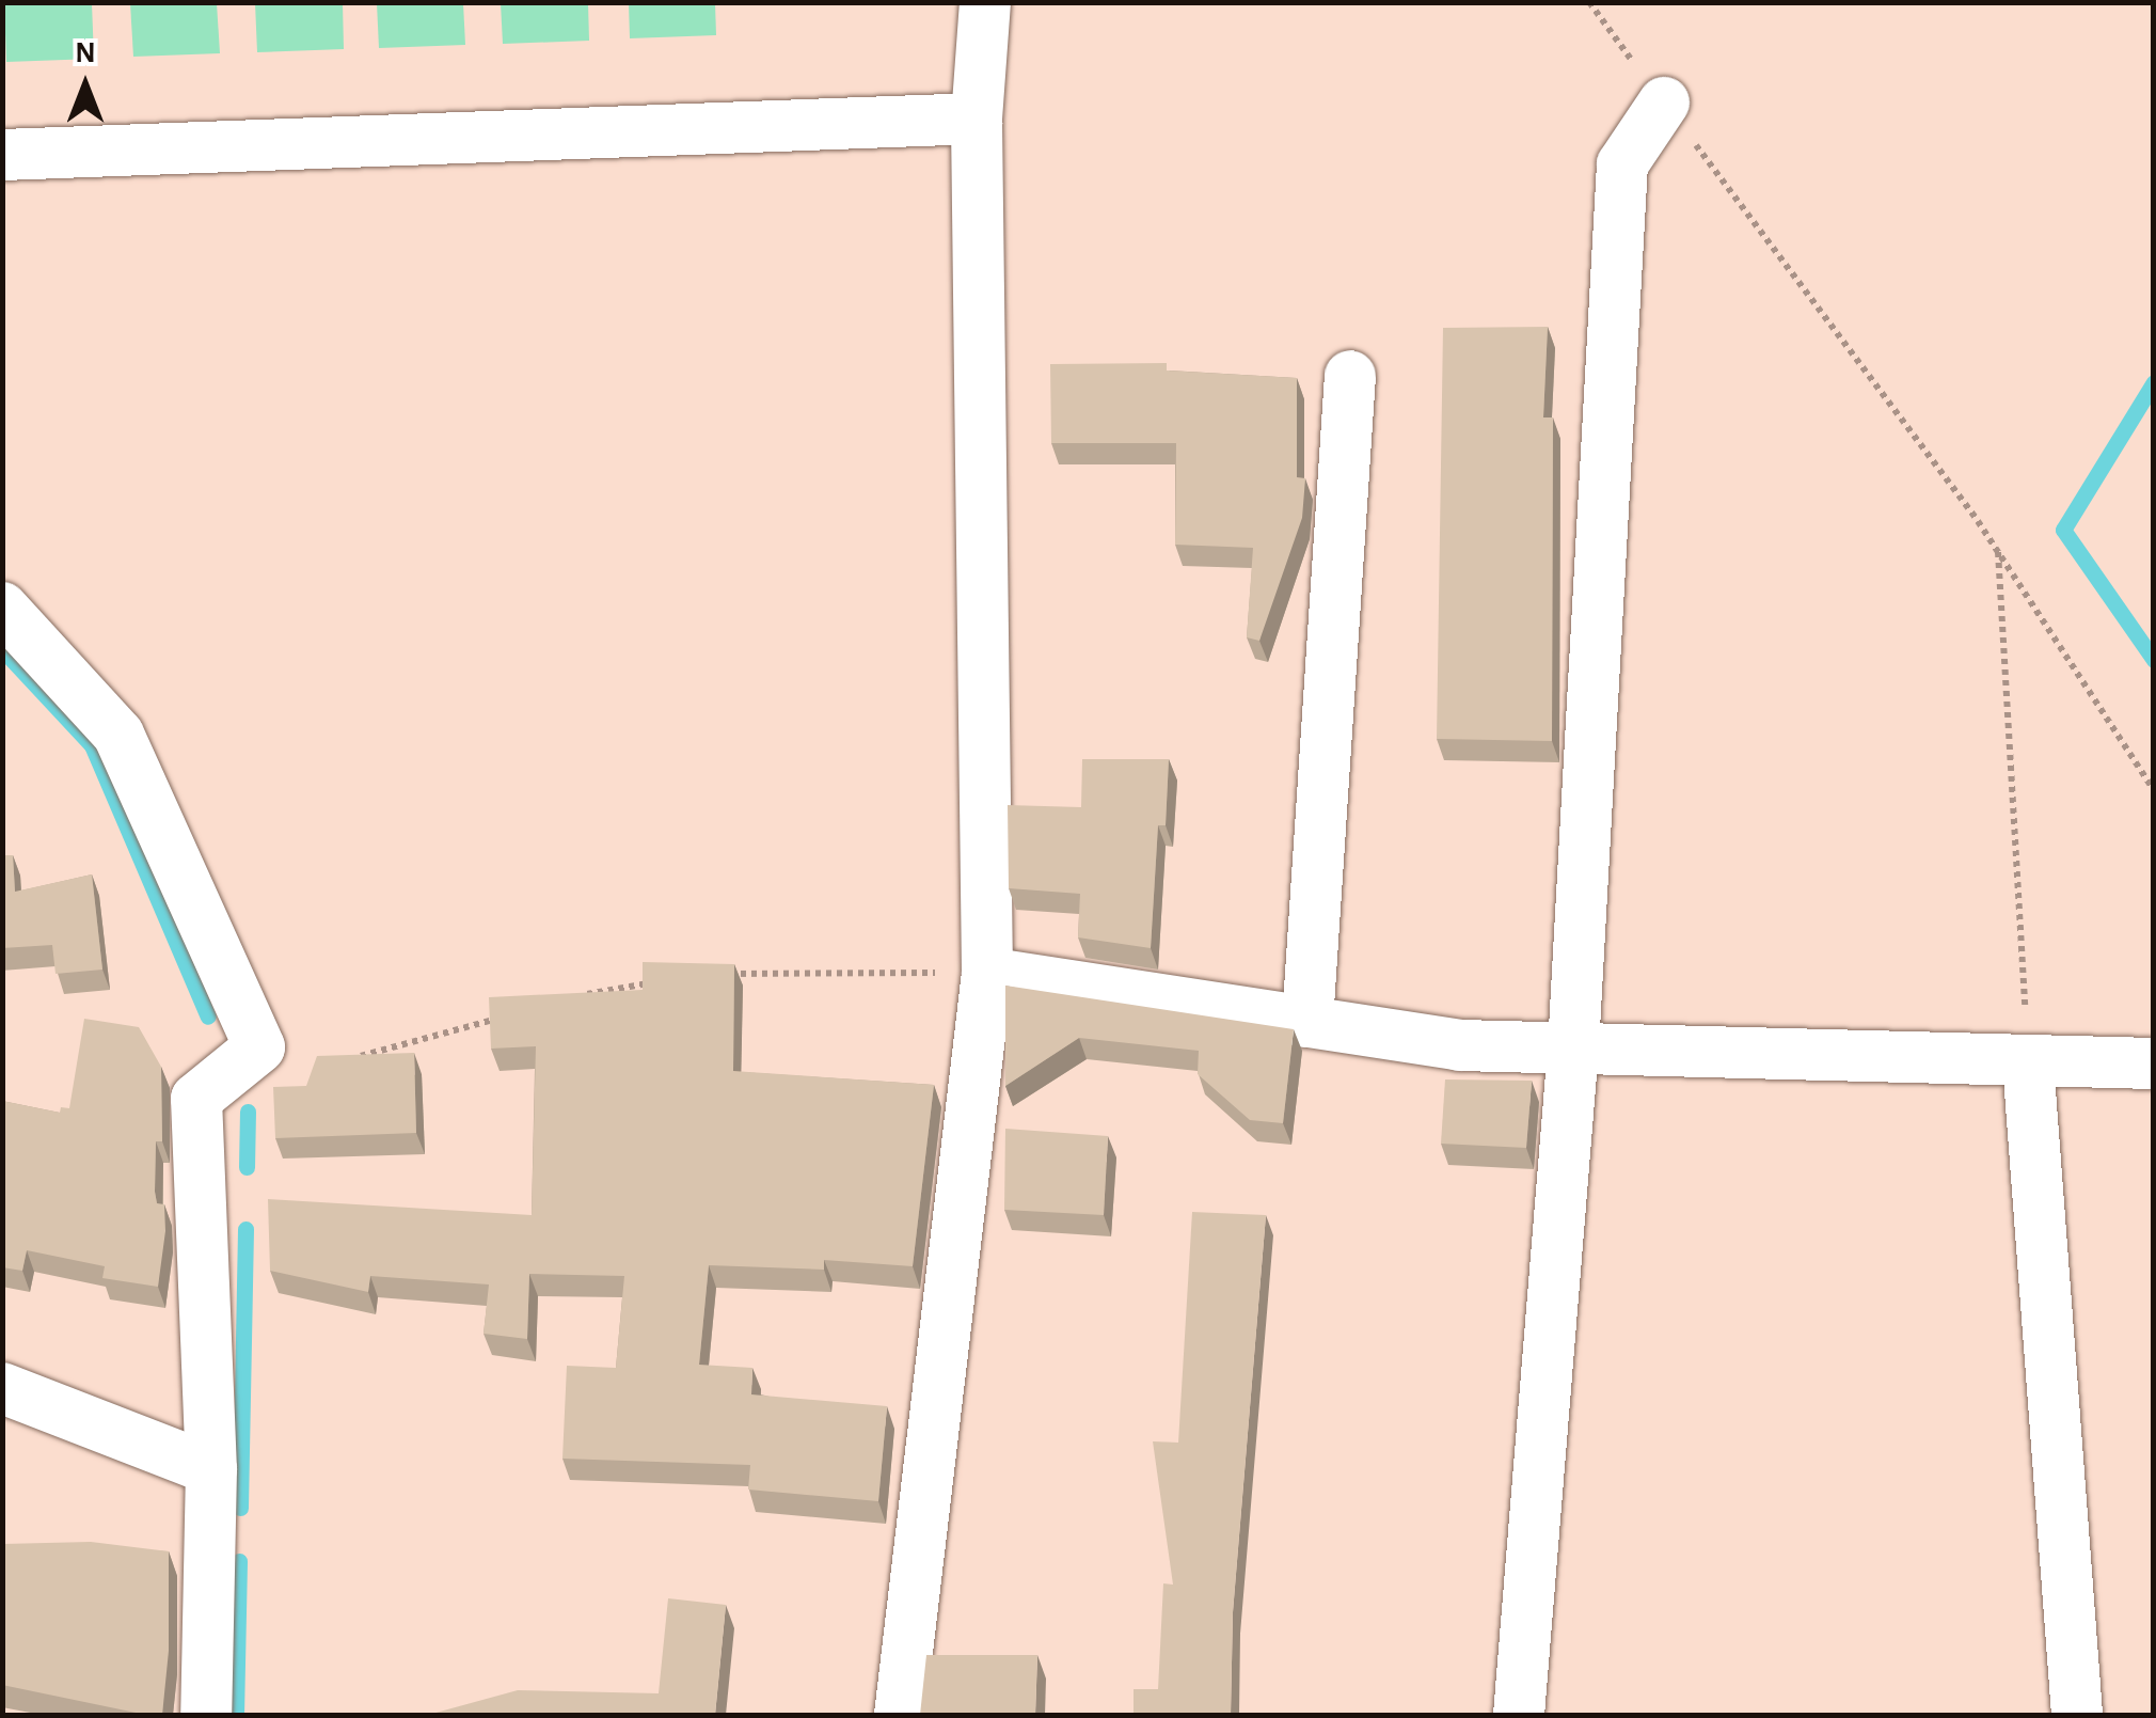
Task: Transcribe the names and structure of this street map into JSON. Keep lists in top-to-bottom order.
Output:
{
  "north": "top"
}
